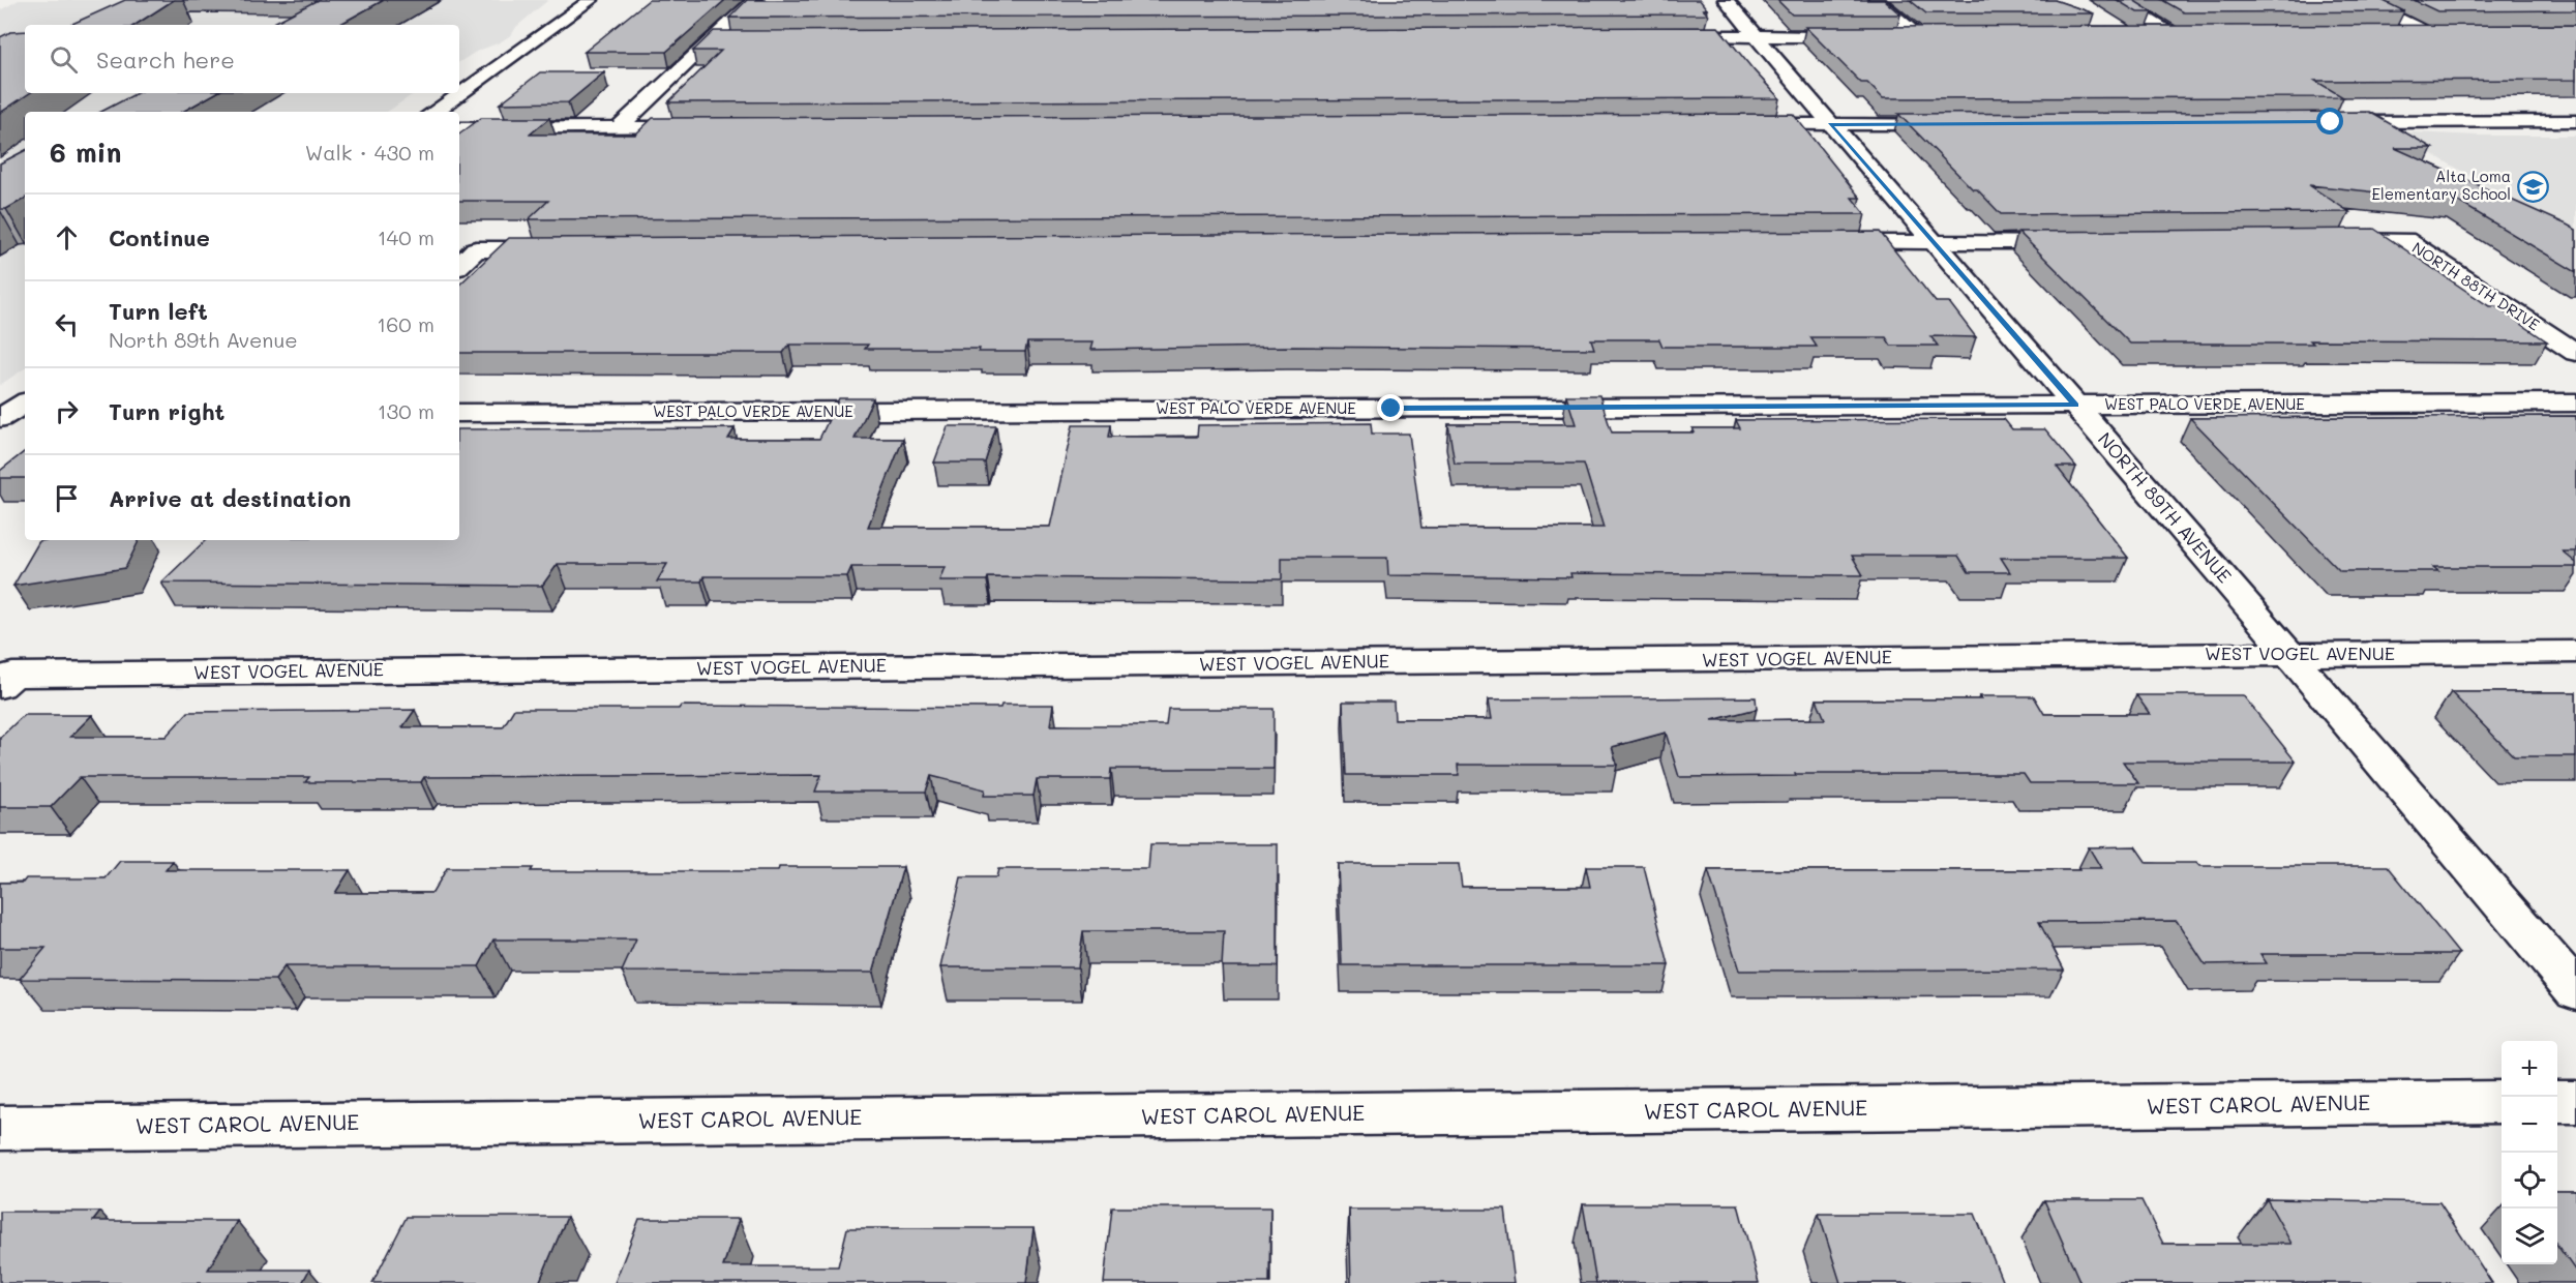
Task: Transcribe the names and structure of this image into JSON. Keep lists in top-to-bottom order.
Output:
{
  "streets": {
    "street": [
      "NORTH 88TH DRIVE",
      "WEST PALO VERDE AVENUE",
      "NORTH 89TH AVENUE",
      "WEST VOGEL AVENUE",
      "WEST CAROL AVENUE"
    ]
  },
  "crossings": [
    ["WEST PALO VERDE AVENUE", "NORTH 89TH AVENUE"],
    ["NORTH 89TH AVENUE", "WEST VOGEL AVENUE"]
  ],
  "places": {
    "school or university": ["Alta Loma Elementary School"]
  },
  "page": {
    "search": "Search here",
    "heading": ["6 min", "Walk · 430 m"],
    "list": [
      ["Continue", "140 m"],
      ["Turn left", "North 89th Avenue", "160 m"],
      ["Turn right", "130 m"],
      "Arrive at destination"
    ],
    "map_buttons": ["+", "−"]
  }
}
